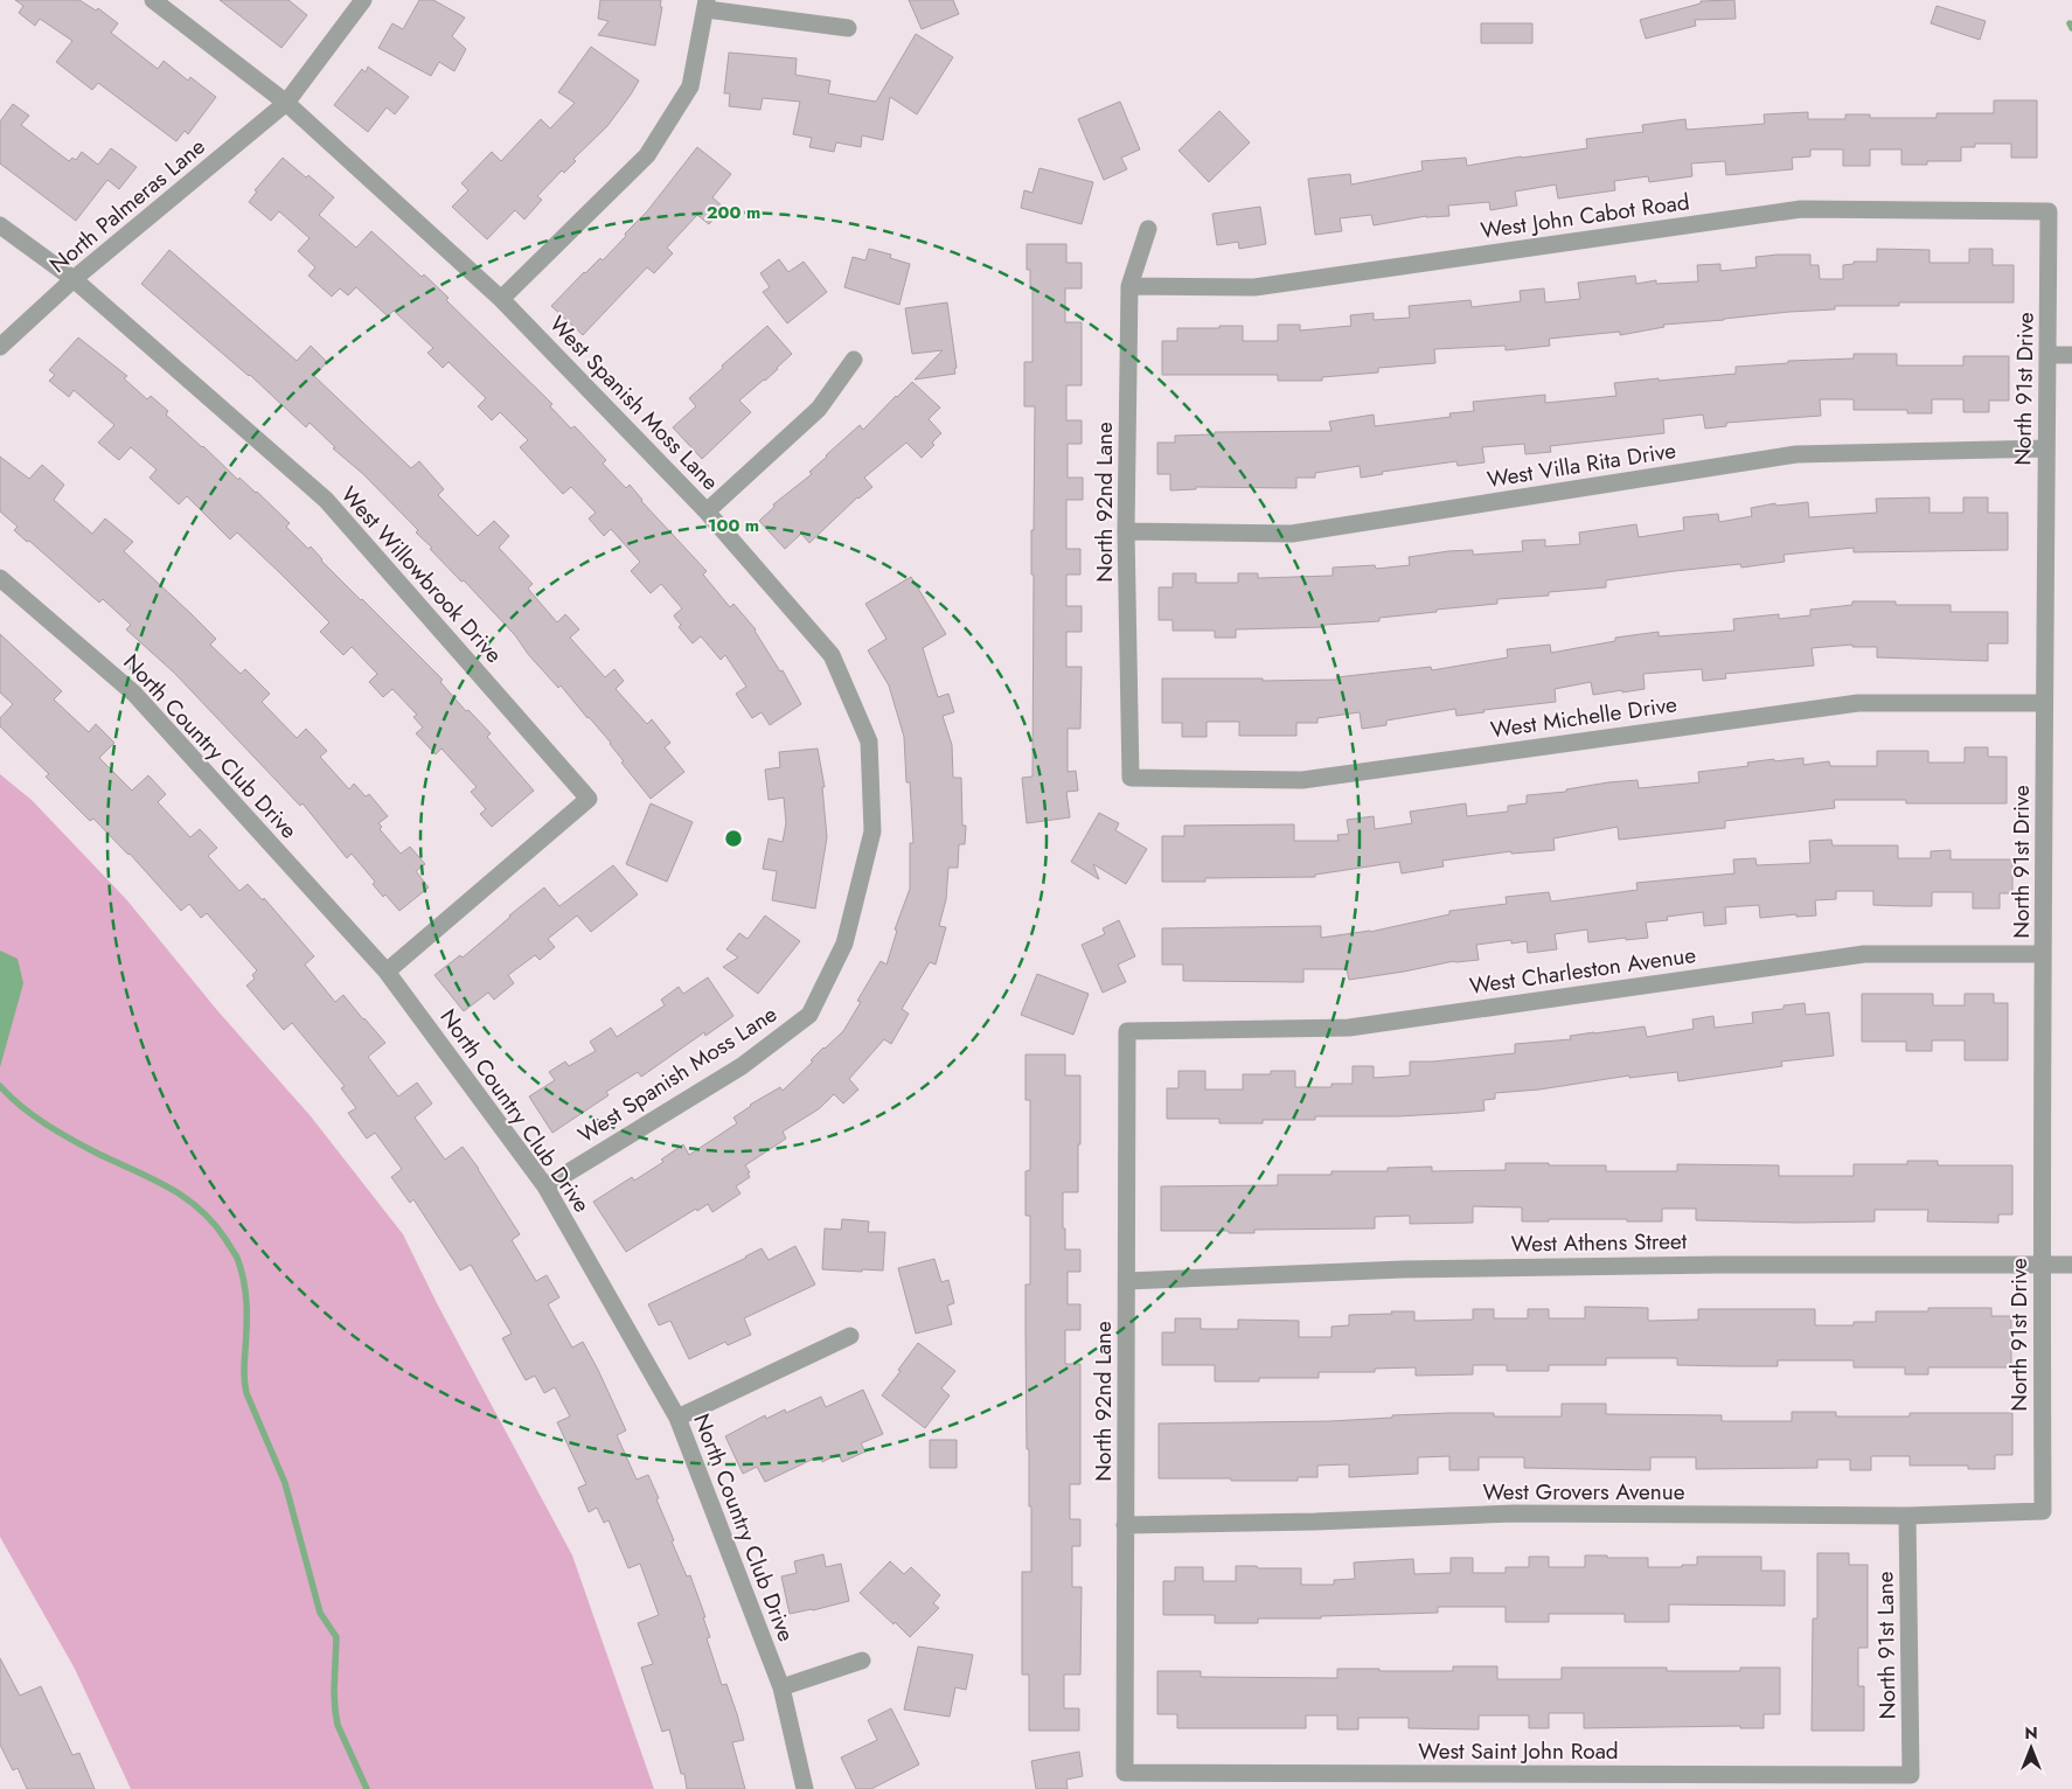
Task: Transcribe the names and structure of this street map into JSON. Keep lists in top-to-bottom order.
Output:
{
  "streets": {
    "street": [
      "North Palmeras Lane",
      "West John Cabot Road",
      "North 91st Drive",
      "West Spanish Moss Lane",
      "West Villa Rita Drive",
      "North 92nd Lane",
      "West Willowbrook Drive",
      "West Michelle Drive",
      "North Country Club Drive",
      "West Charleston Avenue",
      "West Athens Street",
      "West Grovers Avenue",
      "North 91st Lane",
      "West Saint John Road"
    ]
  },
  "crossings": [
    ["North Palmeras Lane", "West Spanish Moss Lane"],
    ["North Palmeras Lane", "West Willowbrook Drive"],
    ["West John Cabot Road", "North 91st Drive"],
    ["West John Cabot Road", "North 92nd Lane"],
    ["North 91st Drive", "West Villa Rita Drive"],
    ["North 91st Drive", "West Michelle Drive"],
    ["North 91st Drive", "West Charleston Avenue"],
    ["North 91st Drive", "West Athens Street"],
    ["North 91st Drive", "West Grovers Avenue"],
    ["West Spanish Moss Lane", "North Country Club Drive"],
    ["West Villa Rita Drive", "North 92nd Lane"],
    ["North 92nd Lane", "West Michelle Drive"],
    ["North 92nd Lane", "West Charleston Avenue"],
    ["North 92nd Lane", "West Athens Street"],
    ["North 92nd Lane", "West Grovers Avenue"],
    ["North 92nd Lane", "West Saint John Road"],
    ["West Willowbrook Drive", "North Country Club Drive"],
    ["West Grovers Avenue", "North 91st Lane"],
    ["North 91st Lane", "West Saint John Road"]
  ],
  "north": "top",
  "rings": ["200 m", "100 m"]
}
